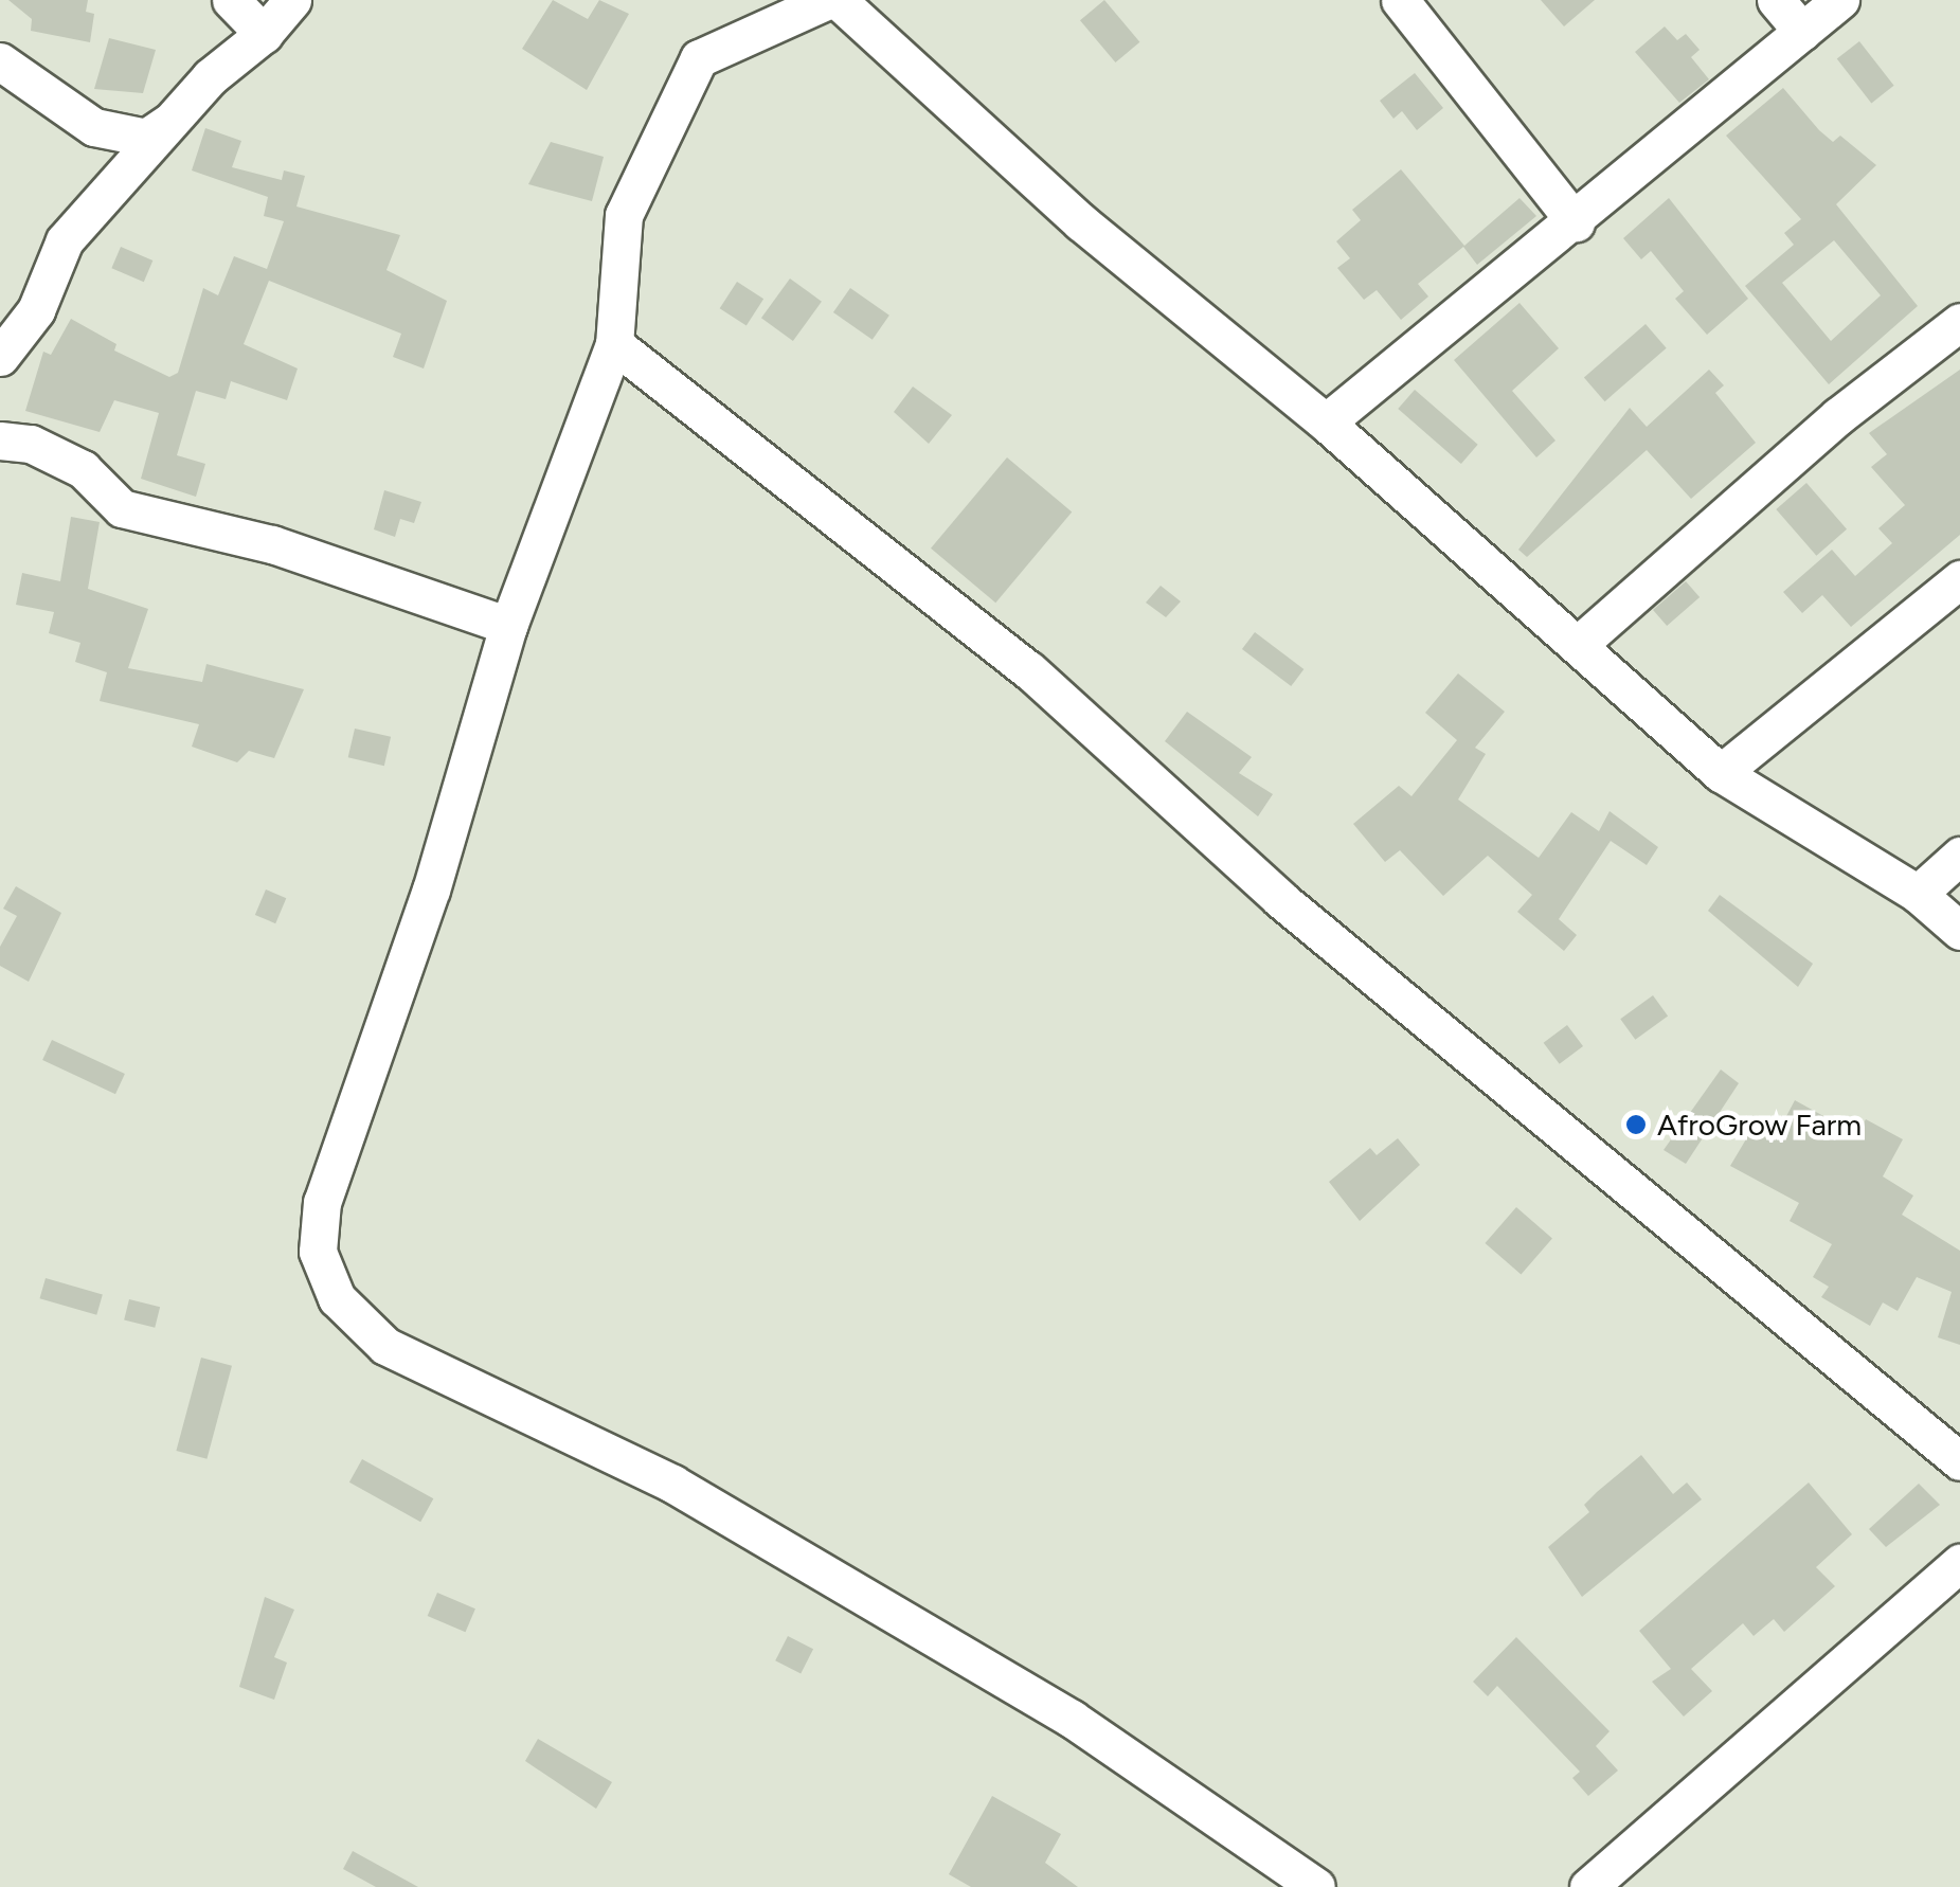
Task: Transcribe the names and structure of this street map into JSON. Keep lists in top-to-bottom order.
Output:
{
  "places": ["AfroGrow Farm"]
}
